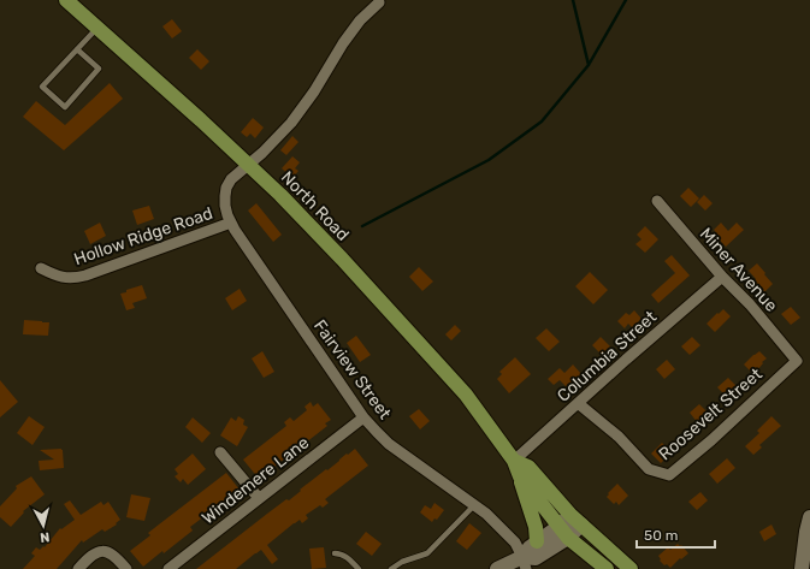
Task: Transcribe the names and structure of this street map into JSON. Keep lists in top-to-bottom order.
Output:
{
  "streets": {
    "main road": ["North Road"],
    "street": [
      "Hollow Ridge Road",
      "Miner Avenue",
      "Columbia Street",
      "Fairview Street",
      "Roosevelt Street",
      "Windemere Lane"
    ]
  },
  "crossings": [
    ["North Road", "Columbia Street"],
    ["North Road", "Fairview Street"],
    ["Hollow Ridge Road", "Fairview Street"],
    ["Miner Avenue", "Columbia Street"],
    ["Miner Avenue", "Roosevelt Street"],
    ["Columbia Street", "Roosevelt Street"],
    ["Fairview Street", "Windemere Lane"]
  ],
  "scale_bar": "50 m",
  "north": "bottom"
}
